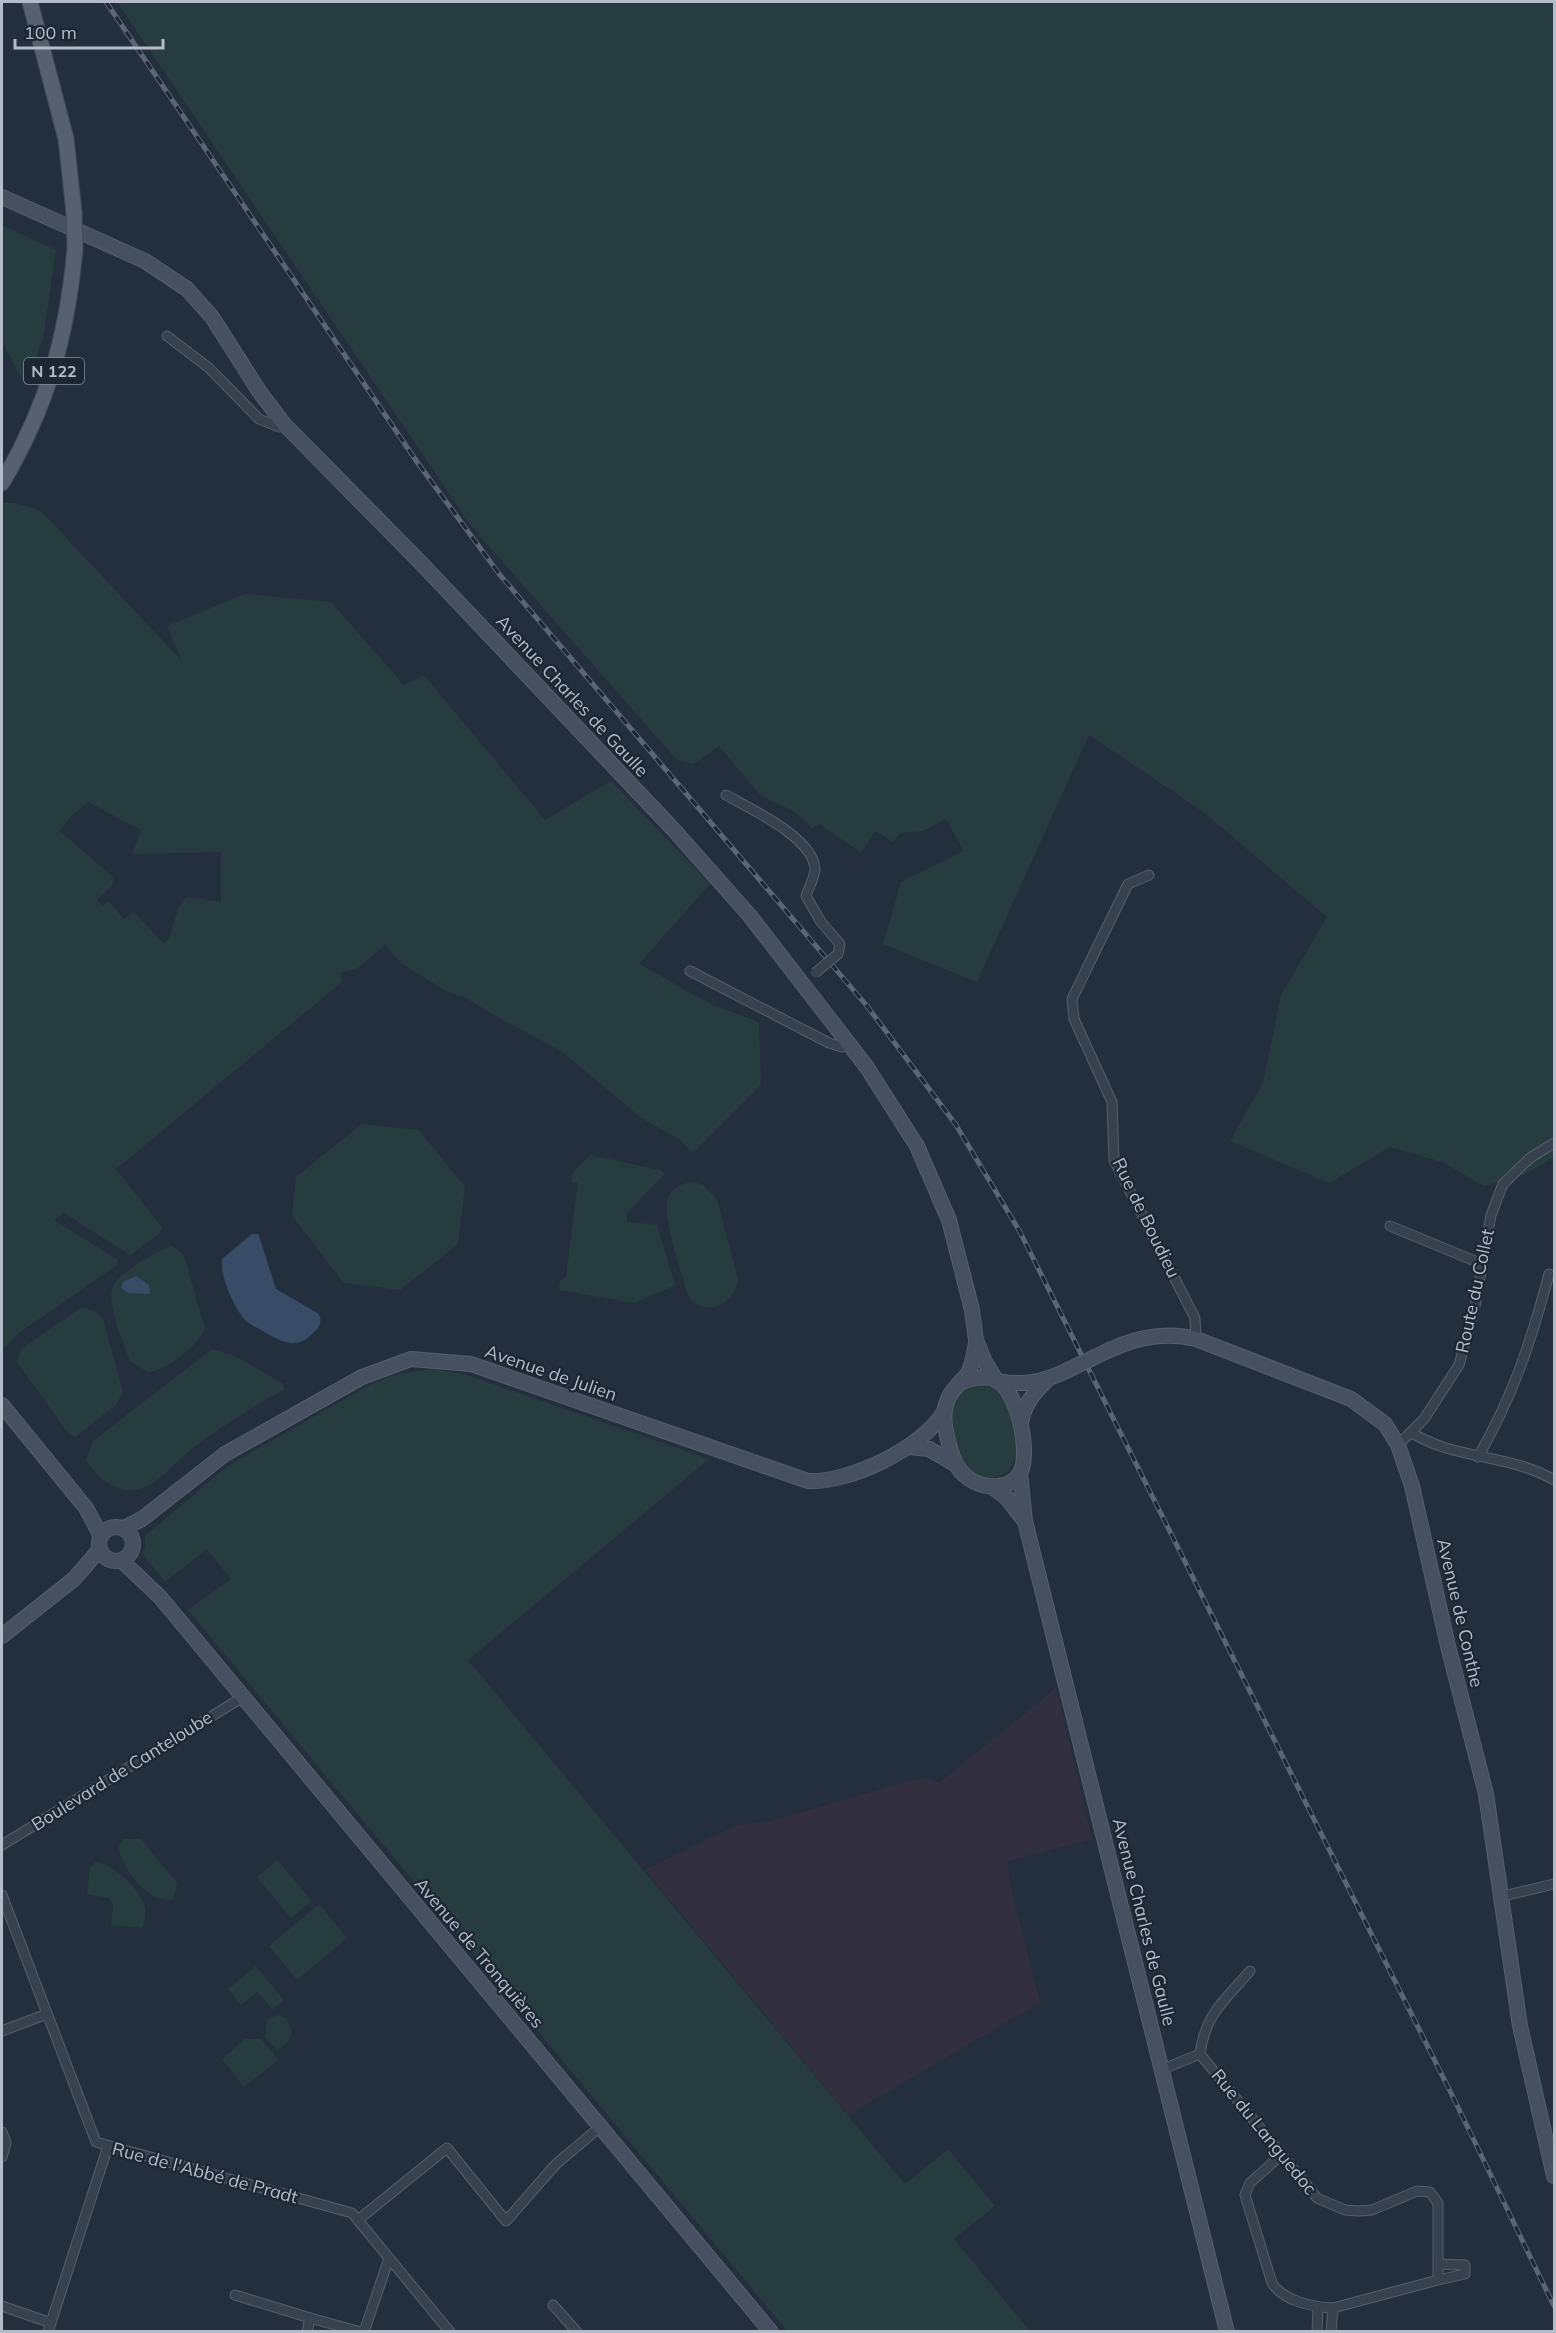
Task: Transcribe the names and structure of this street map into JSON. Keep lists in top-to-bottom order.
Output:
{
  "streets": {
    "main road": ["N 122"],
    "street": [
      "Avenue Charles de Gaulle",
      "Rue de Boudieu",
      "Route du Collet",
      "Avenue de Julien",
      "Avenue de Conthe",
      "Boulevard de Canteloube",
      "Avenue de Tronquières",
      "Rue du Languedoc",
      "Rue de l'Abbé de Pradt"
    ]
  },
  "crossings": [
    ["Avenue Charles de Gaulle", "Avenue de Julien"],
    ["Avenue Charles de Gaulle", "Avenue de Conthe"],
    ["Avenue Charles de Gaulle", "Rue du Languedoc"],
    ["Rue de Boudieu", "Avenue de Conthe"],
    ["Route du Collet", "Avenue de Conthe"],
    ["Avenue de Julien", "Avenue de Conthe"],
    ["Avenue de Julien", "Avenue de Tronquières"],
    ["Boulevard de Canteloube", "Avenue de Tronquières"]
  ],
  "scale_bar": "100 m"
}
